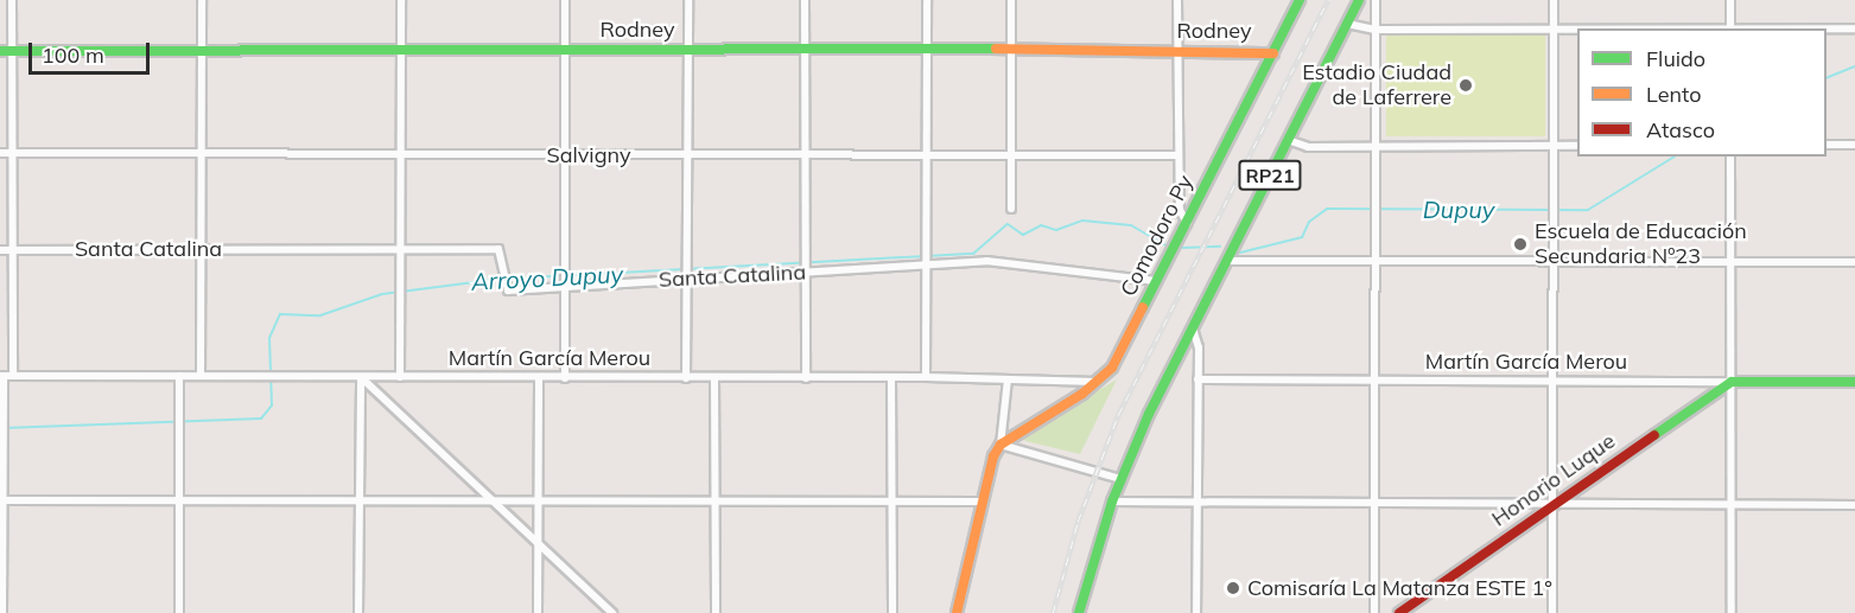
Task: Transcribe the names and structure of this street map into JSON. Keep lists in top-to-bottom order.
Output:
{
  "streets": {
    "street": [
      "Rodney",
      "Salvigny",
      "RP21",
      "Comodoro Py",
      "Santa Catalina",
      "Martín García Merou",
      "Honorio Luque"
    ]
  },
  "crossings": [
    ["Rodney", "Comodoro Py"],
    ["Comodoro Py", "Santa Catalina"],
    ["Comodoro Py", "Martín García Merou"],
    ["Martín García Merou", "Honorio Luque"]
  ],
  "water": ["Dupuy", "Arroyo Dupuy"],
  "places": ["Estadio Ciudad de Laferrere", "Escuela de Educación Secundaria Nº23", "Comisaría La Matanza ESTE 1°"],
  "legend": ["Fluido", "Lento", "Atasco"],
  "scale_bar": "100 m"
}
